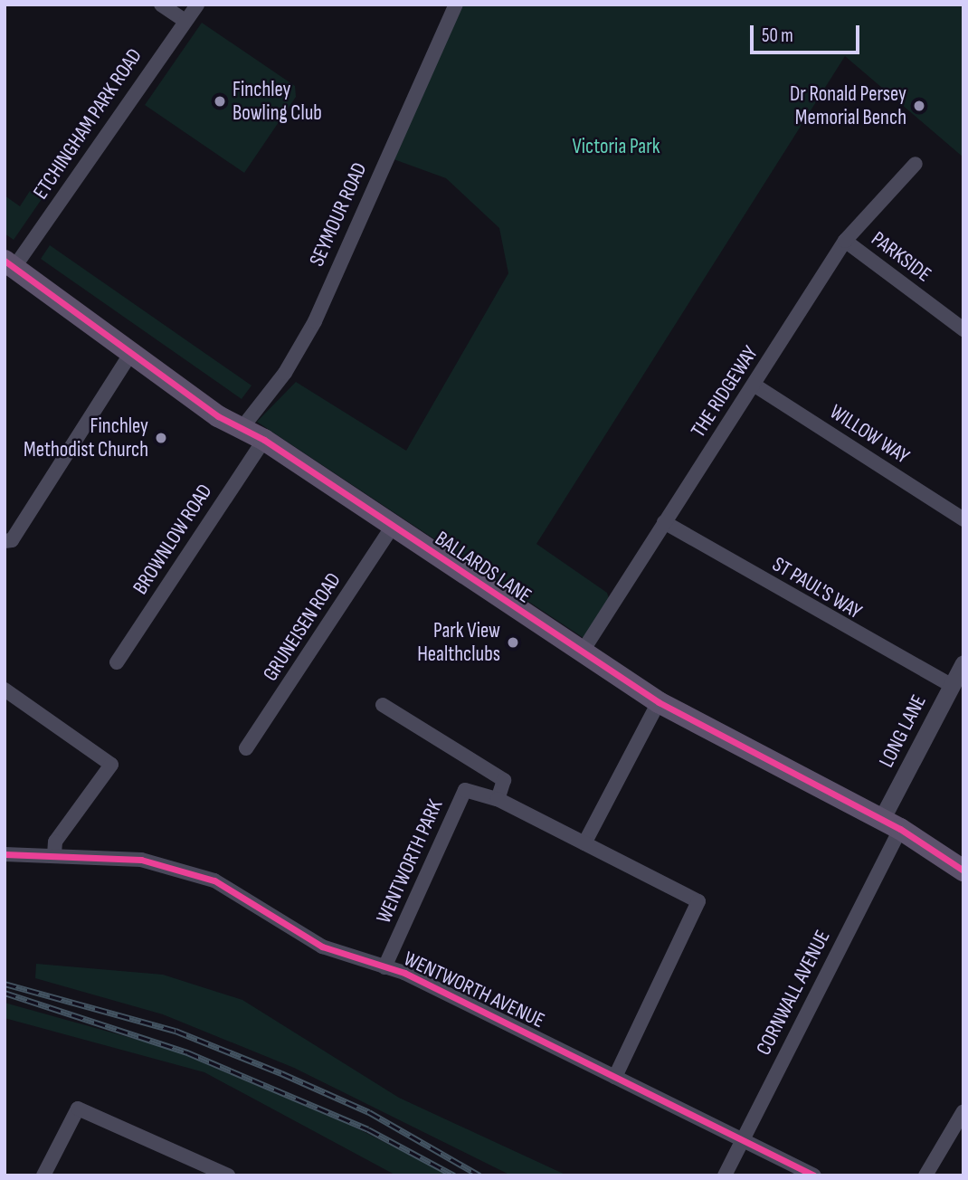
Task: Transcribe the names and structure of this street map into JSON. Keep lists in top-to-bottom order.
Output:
{
  "streets": {
    "main road": ["BALLARDS LANE"],
    "street": [
      "ETCHINGHAM PARK ROAD",
      "SEYMOUR ROAD",
      "PARKSIDE",
      "THE RIDGEWAY",
      "WILLOW WAY",
      "BROWNLOW ROAD",
      "ST PAUL'S WAY",
      "GRUNEISEN ROAD",
      "LONG LANE",
      "WENTWORTH PARK",
      "WENTWORTH AVENUE",
      "CORNWALL AVENUE"
    ]
  },
  "crossings": [
    ["ETCHINGHAM PARK ROAD", "BALLARDS LANE"],
    ["SEYMOUR ROAD", "BALLARDS LANE"],
    ["PARKSIDE", "THE RIDGEWAY"],
    ["THE RIDGEWAY", "WILLOW WAY"],
    ["THE RIDGEWAY", "BALLARDS LANE"],
    ["THE RIDGEWAY", "ST PAUL'S WAY"],
    ["BROWNLOW ROAD", "BALLARDS LANE"],
    ["BALLARDS LANE", "GRUNEISEN ROAD"],
    ["BALLARDS LANE", "LONG LANE"],
    ["BALLARDS LANE", "CORNWALL AVENUE"],
    ["ST PAUL'S WAY", "LONG LANE"],
    ["LONG LANE", "CORNWALL AVENUE"],
    ["WENTWORTH PARK", "WENTWORTH AVENUE"],
    ["WENTWORTH AVENUE", "CORNWALL AVENUE"]
  ],
  "parks": ["Victoria Park"],
  "places": [
    "Finchley Bowling Club",
    "Dr Ronald Persey Memorial Bench",
    "Finchley Methodist Church",
    "Park View Healthclubs"
  ],
  "scale_bar": "50 m"
}
